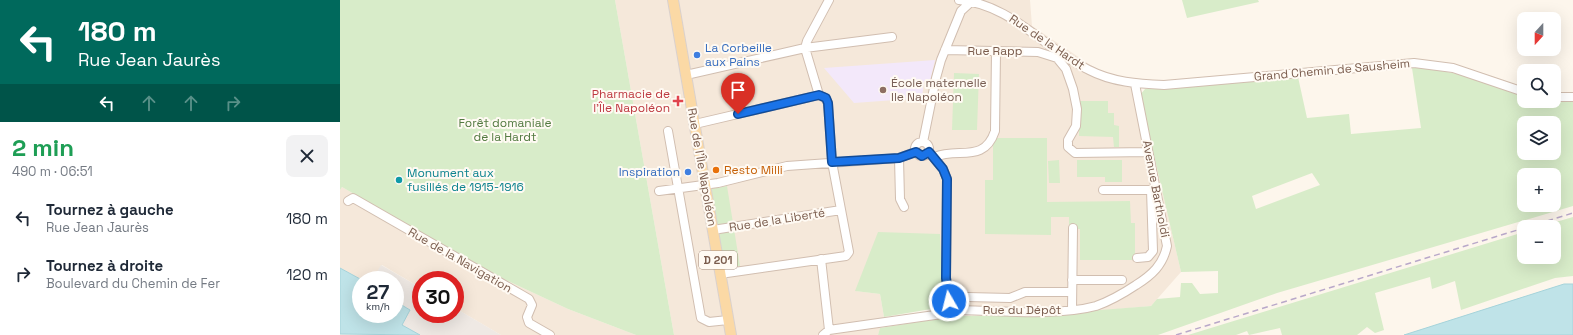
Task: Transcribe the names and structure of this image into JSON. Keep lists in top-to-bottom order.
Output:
{
  "streets": {
    "main road": ["Rue de l'Île Napoléon", "D 201"],
    "street": [
      "Rue de la Hardt",
      "Rue Rapp",
      "Grand Chemin de Sausheim",
      "Avenue Bartholdi",
      "Rue de la Liberté",
      "Rue de la Navigation",
      "Rue du Dépôt"
    ]
  },
  "crossings": [
    ["Rue de la Hardt", "Grand Chemin de Sausheim"],
    ["Rue de la Hardt", "Avenue Bartholdi"],
    ["Rue Rapp", "Avenue Bartholdi"],
    ["Grand Chemin de Sausheim", "Avenue Bartholdi"],
    ["Rue de l'Île Napoléon", "Rue de la Liberté"],
    ["Avenue Bartholdi", "Rue du Dépôt"]
  ],
  "parks": ["Forêt domaniale de la Hardt"],
  "places": {
    "other": [
      "La Corbeille aux Pains",
      "École maternelle Ile Napoléon",
      "Resto Milli",
      "Inspiration",
      "Monument aux fusillés de 1915-1916"
    ],
    "health": ["Pharmacie de l'Île Napoléon"]
  },
  "north": "bottom",
  "page": {
    "turn": ["180 m", "Rue Jean Jaurès"],
    "map_buttons": ["+", "−"],
    "heading": ["2 min", "490 m · 06:51"],
    "list": [
      {
        "name": "Tournez à gauche",
        "note": "Rue Jean Jaurès",
        "value": "180 m"
      },
      {
        "name": "Tournez à droite",
        "note": "Boulevard du Chemin de Fer",
        "value": "120 m"
      }
    ],
    "speed": "27 km/h",
    "limit": "30"
  }
}
